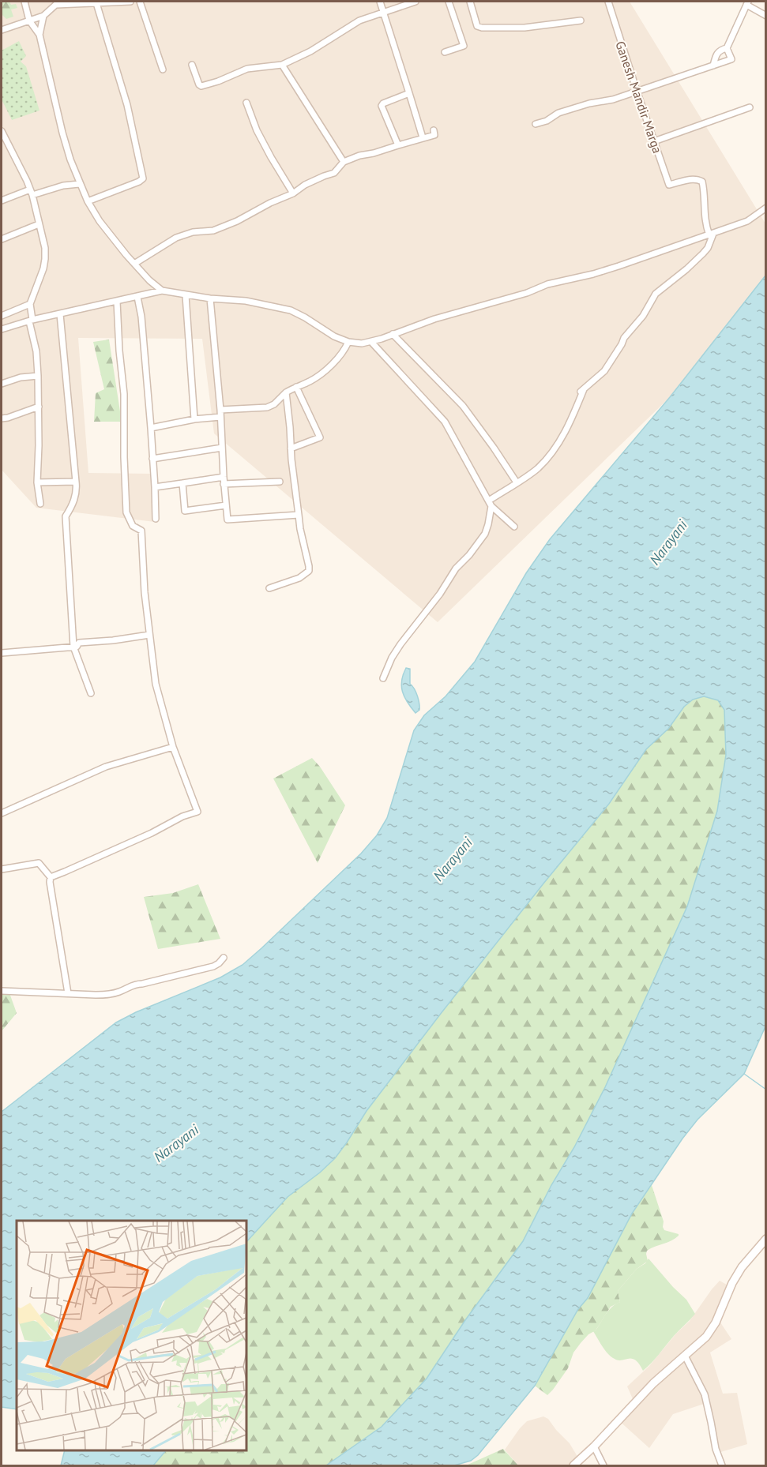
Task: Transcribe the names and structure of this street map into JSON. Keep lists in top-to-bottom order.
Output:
{
  "streets": {
    "street": ["Ganesh Mandir Marga"]
  },
  "water": ["Narayani"]
}
